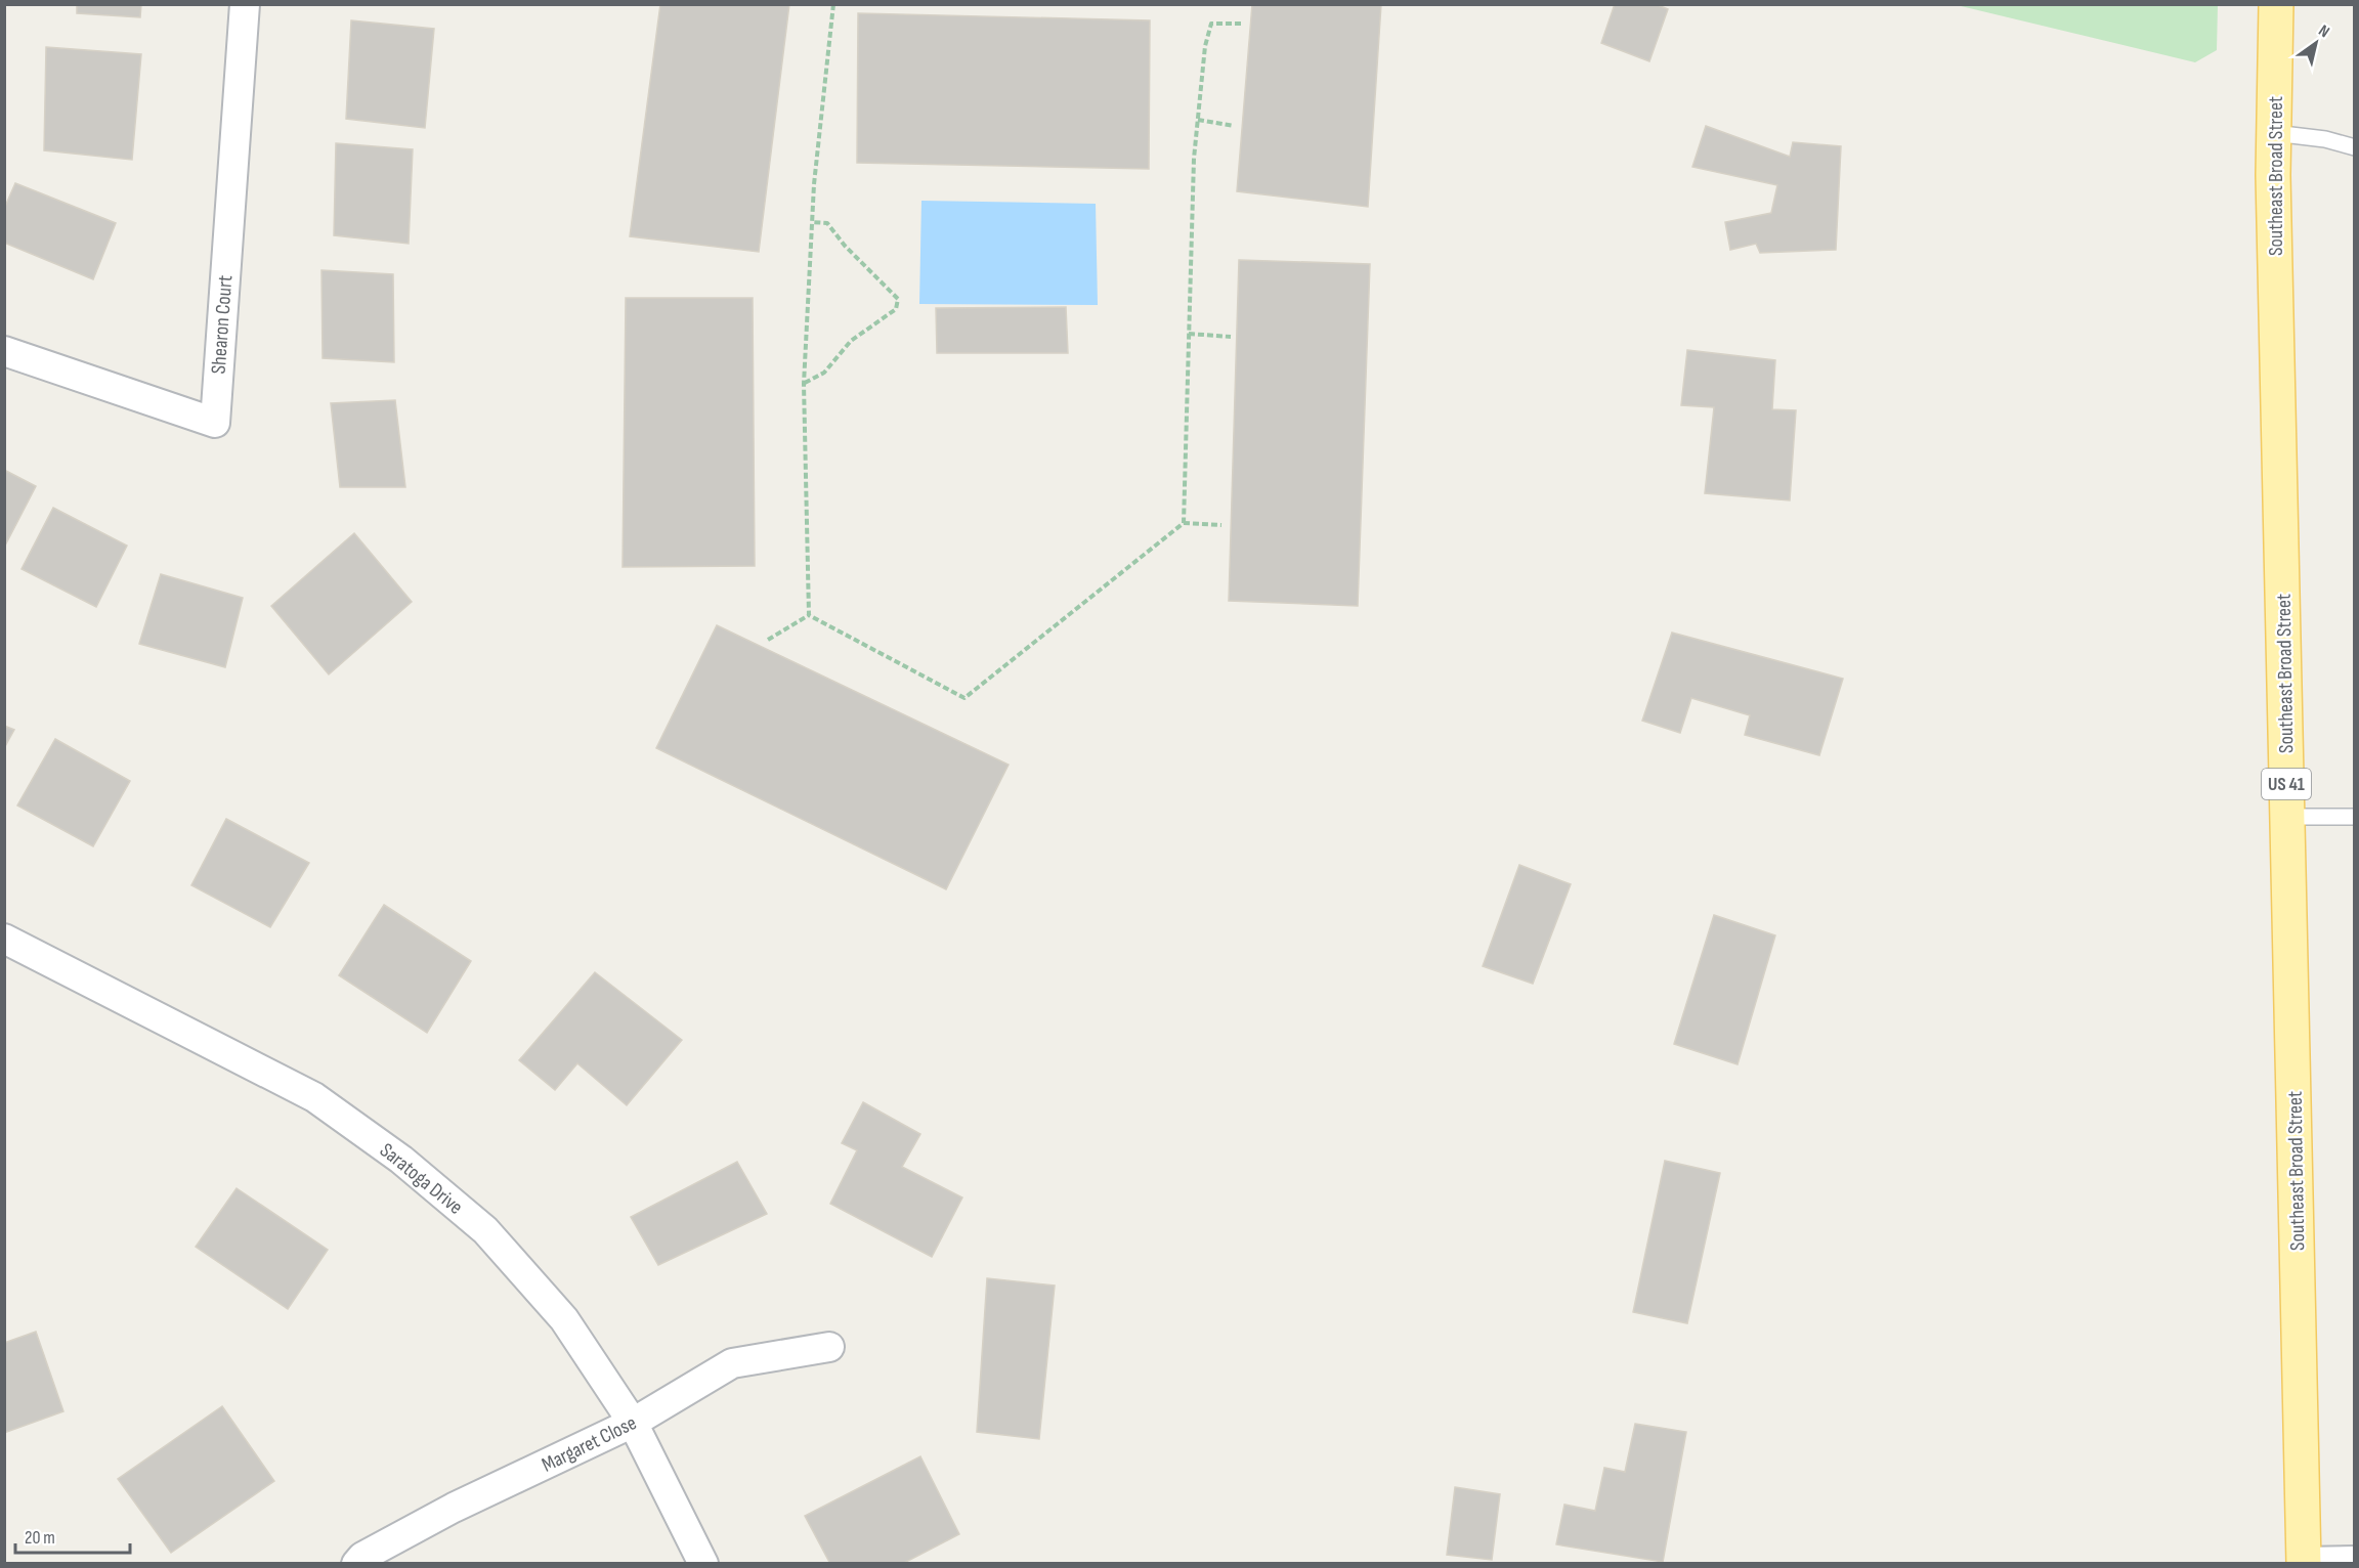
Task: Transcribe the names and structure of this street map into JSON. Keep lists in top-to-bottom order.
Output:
{
  "streets": {
    "main road": ["Southeast Broad Street", "US 41"],
    "street": ["Shearon Court", "Saratoga Drive", "Margaret Close"]
  },
  "crossings": [
    ["Saratoga Drive", "Margaret Close"]
  ],
  "scale_bar": "20 m",
  "north": "top right"
}
